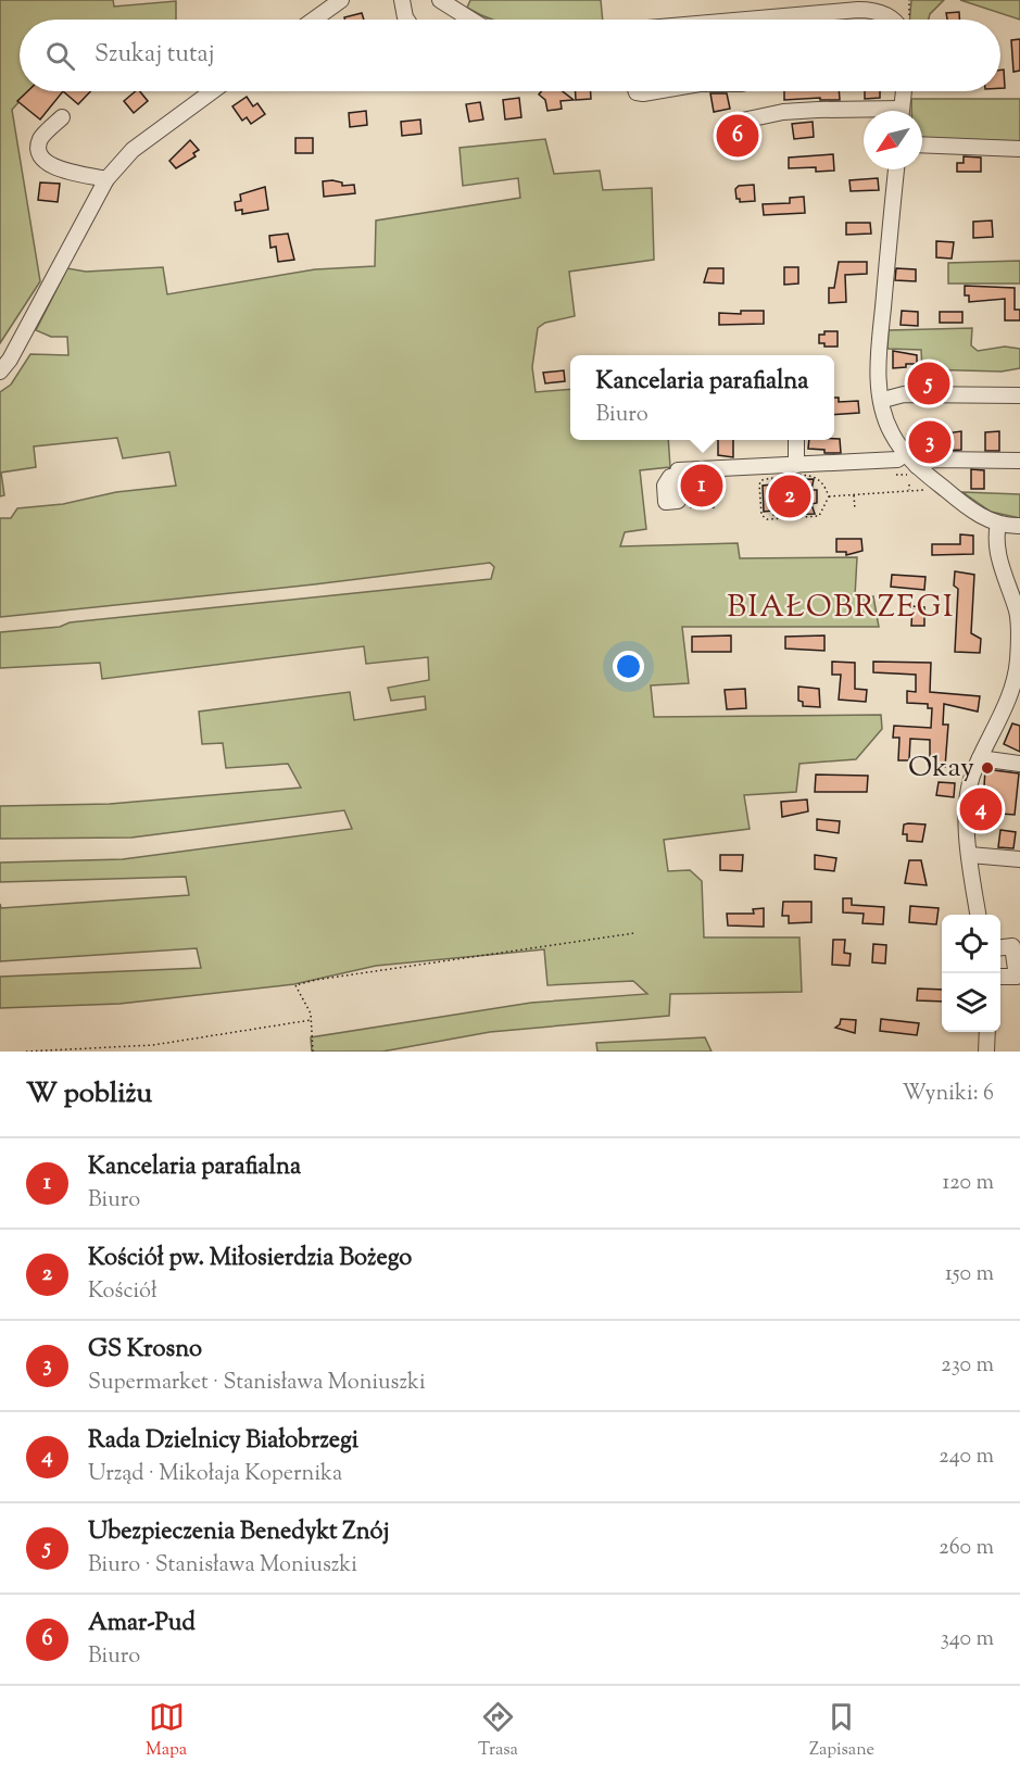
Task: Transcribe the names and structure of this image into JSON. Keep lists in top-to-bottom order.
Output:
{
  "districts": ["BIAŁOBRZEGI"],
  "places": ["Okay"],
  "north": "bottom left",
  "page": {
    "search": "Szukaj tutaj",
    "pins": [
      "6",
      "5",
      "3",
      "1",
      "2",
      "4"
    ],
    "popup": ["Kancelaria parafialna", "Biuro"],
    "heading": ["W pobliżu", "Wyniki: 6"],
    "list": [
      {
        "mark": "1",
        "name": "Kancelaria parafialna",
        "note": "Biuro",
        "value": "120 m"
      },
      {
        "mark": "2",
        "name": "Kościół pw. Miłosierdzia Bożego",
        "note": "Kościół",
        "value": "150 m"
      },
      {
        "mark": "3",
        "name": "GS Krosno",
        "note": "Supermarket · Stanisława Moniuszki",
        "value": "230 m"
      },
      {
        "mark": "4",
        "name": "Rada Dzielnicy Białobrzegi",
        "note": "Urząd · Mikołaja Kopernika",
        "value": "240 m"
      },
      {
        "mark": "5",
        "name": "Ubezpieczenia Benedykt Znój",
        "note": "Biuro · Stanisława Moniuszki",
        "value": "260 m"
      },
      {
        "mark": "6",
        "name": "Amar-Pud",
        "note": "Biuro",
        "value": "340 m"
      }
    ],
    "nav": ["Mapa", "Trasa", "Zapisane"]
  }
}
